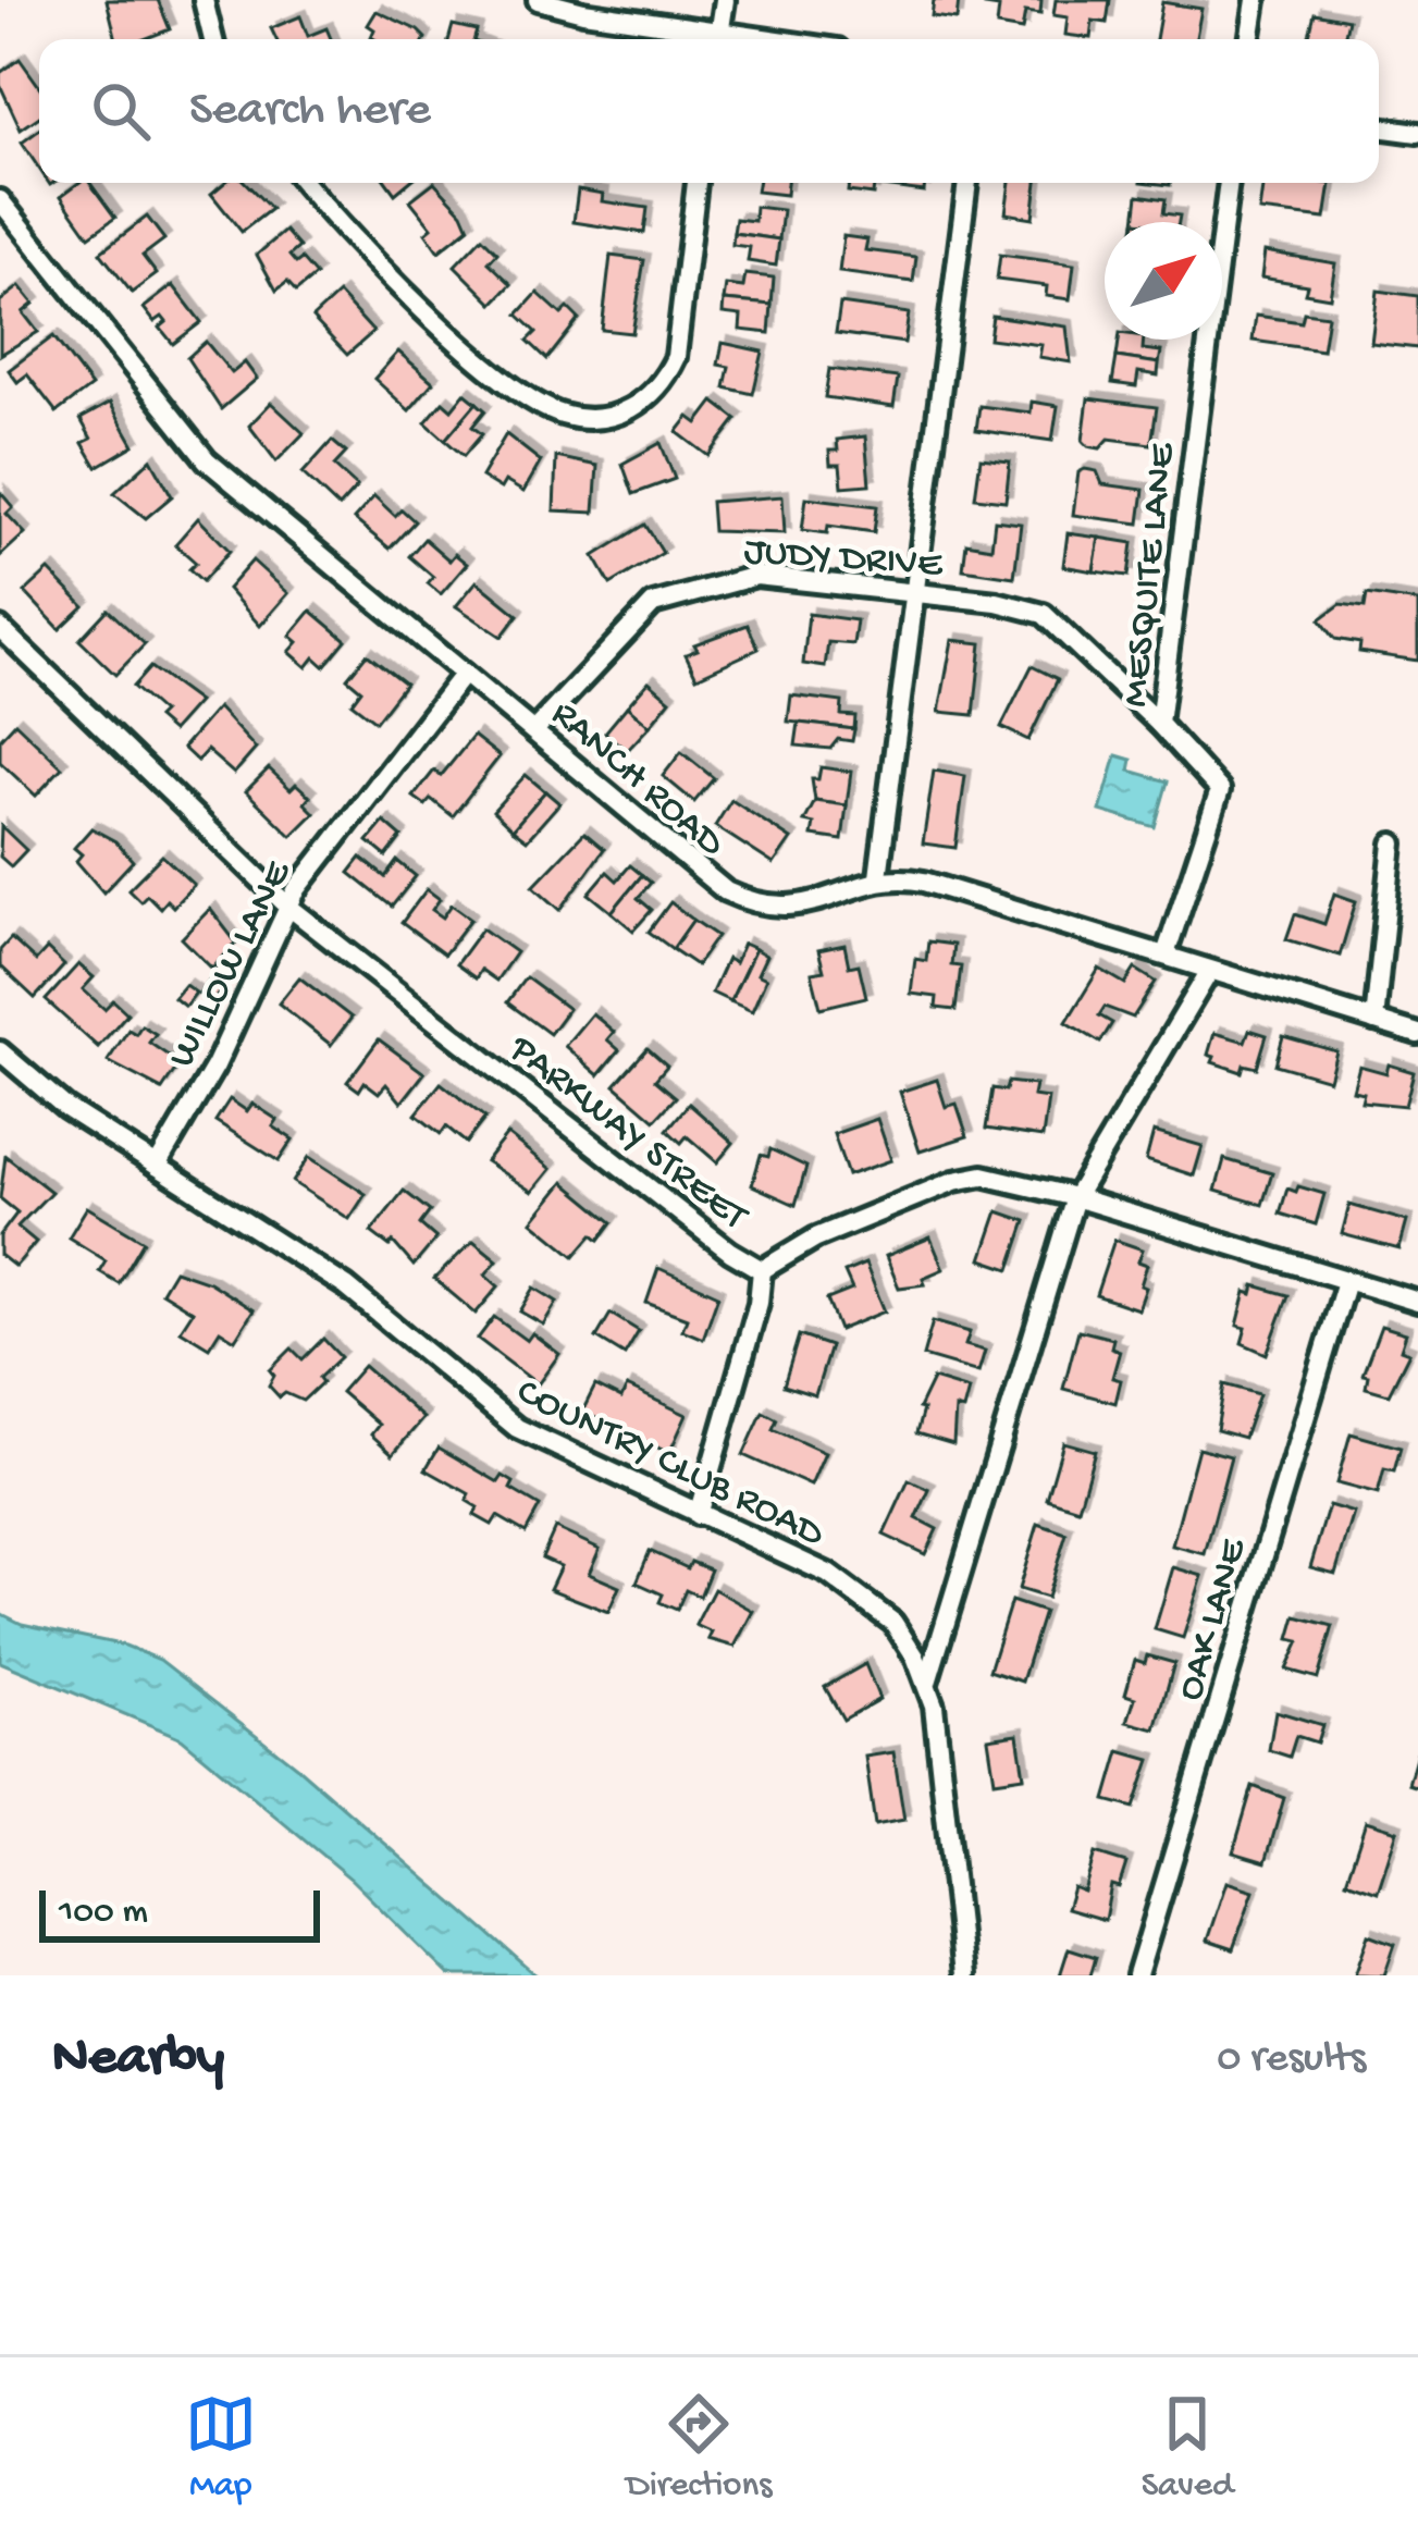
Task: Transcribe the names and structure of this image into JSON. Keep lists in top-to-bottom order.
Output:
{
  "streets": {
    "street": [
      "JUDY DRIVE",
      "MESQUITE LANE",
      "RANCH ROAD",
      "WILLOW LANE",
      "PARKWAY STREET",
      "COUNTRY CLUB ROAD",
      "OAK LANE"
    ]
  },
  "crossings": [
    ["JUDY DRIVE", "MESQUITE LANE"],
    ["JUDY DRIVE", "RANCH ROAD"],
    ["RANCH ROAD", "WILLOW LANE"],
    ["WILLOW LANE", "PARKWAY STREET"],
    ["WILLOW LANE", "COUNTRY CLUB ROAD"],
    ["PARKWAY STREET", "OAK LANE"]
  ],
  "scale_bar": "100 m",
  "north": "top right",
  "page": {
    "search": "Search here",
    "scale": "100 m",
    "heading": ["Nearby", "0 results"],
    "nav": ["Map", "Directions", "Saved"]
  }
}
